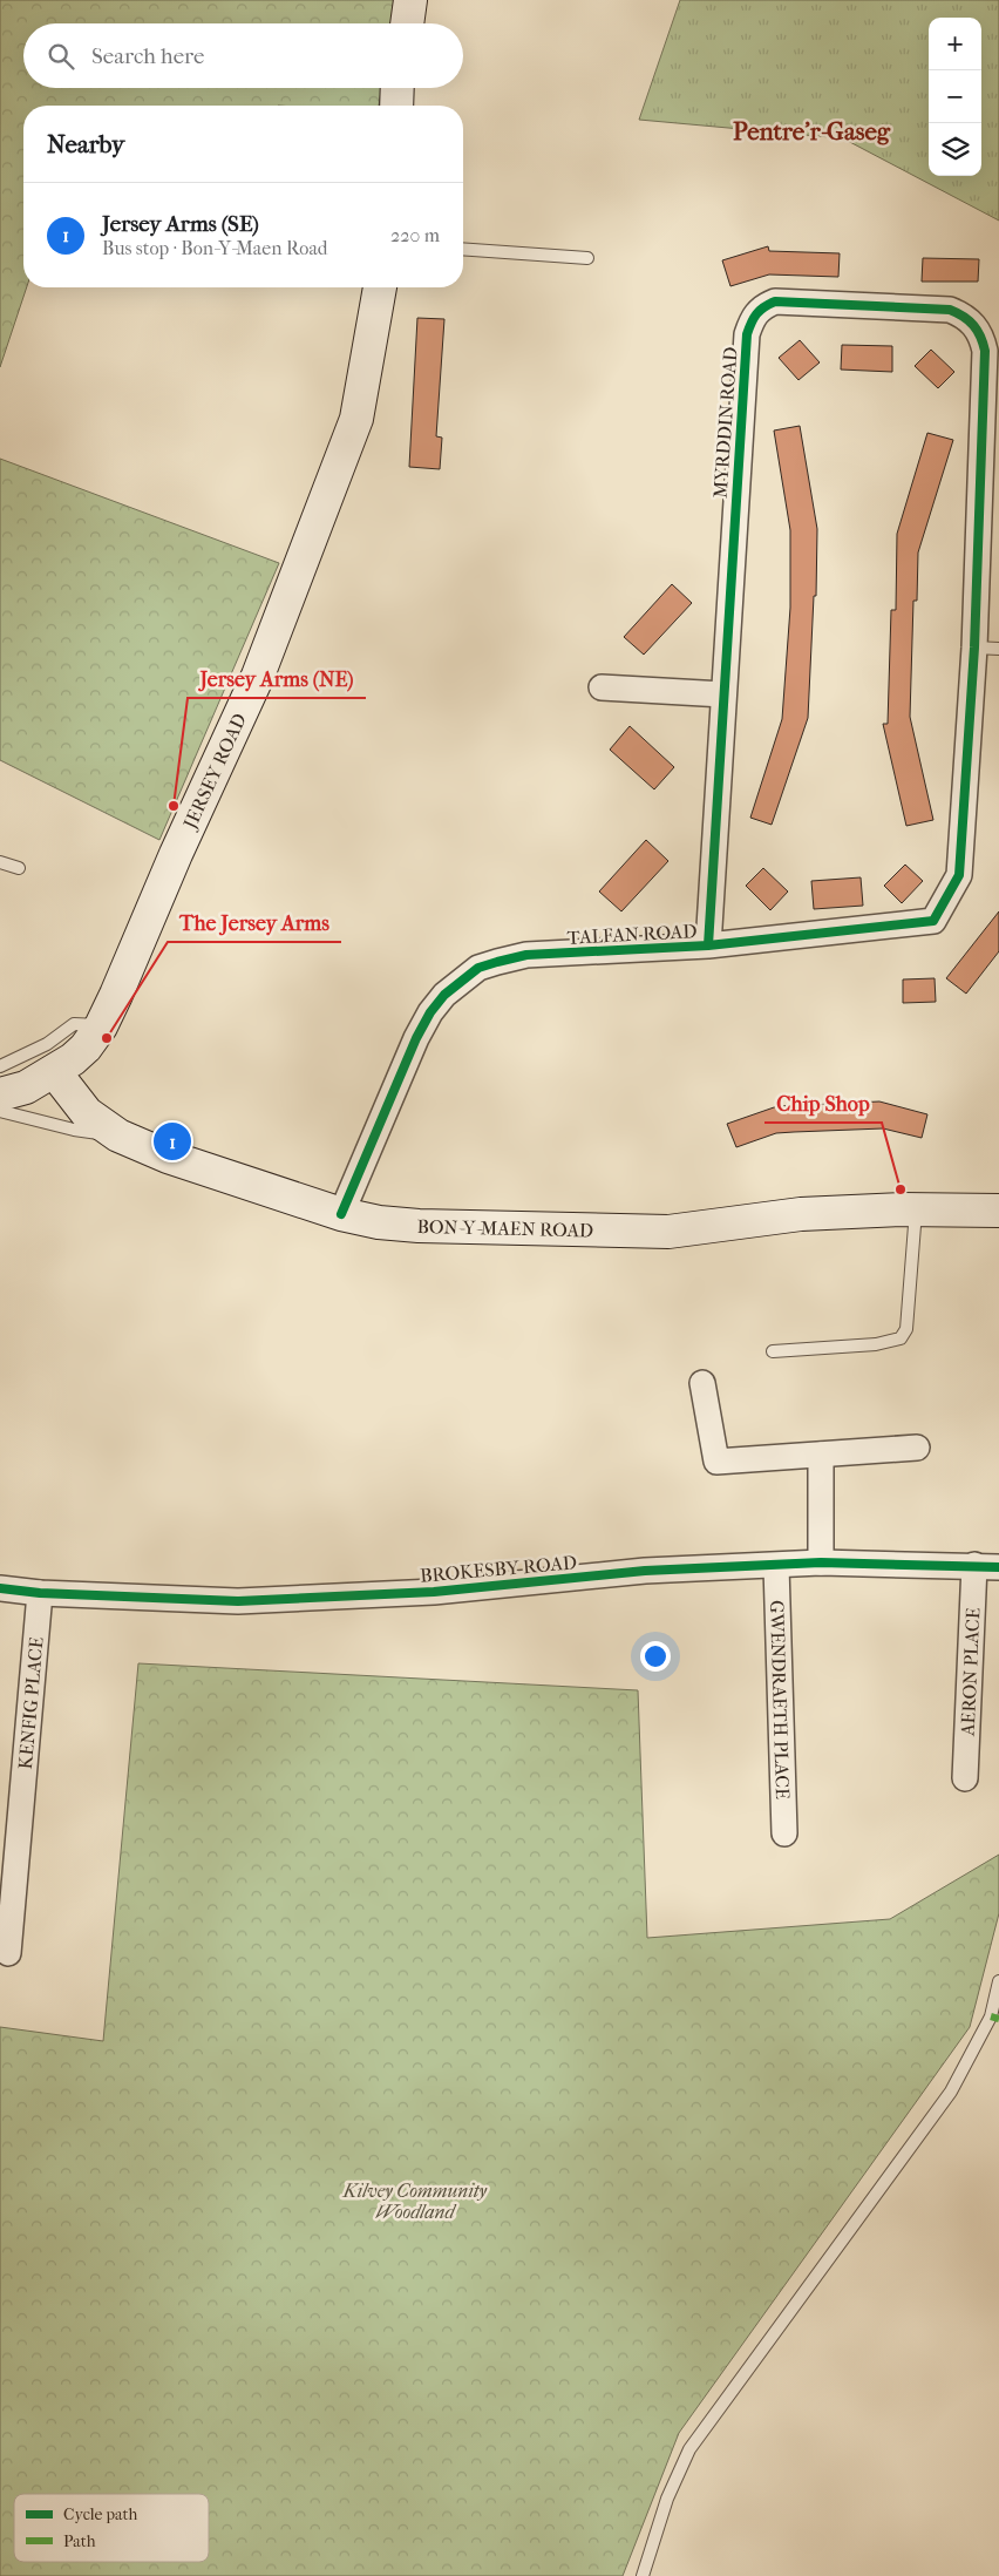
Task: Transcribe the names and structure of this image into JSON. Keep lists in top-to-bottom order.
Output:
{
  "streets": {
    "main road": ["JERSEY ROAD", "BON-Y-MAEN ROAD"],
    "street": [
      "MYRDDIN ROAD",
      "TALFAN ROAD",
      "BROKESBY ROAD",
      "AERON PLACE",
      "GWENDRAETH PLACE",
      "KENFIG PLACE"
    ]
  },
  "crossings": [
    ["MYRDDIN ROAD", "TALFAN ROAD"],
    ["JERSEY ROAD", "BON-Y-MAEN ROAD"],
    ["TALFAN ROAD", "BON-Y-MAEN ROAD"],
    ["BROKESBY ROAD", "AERON PLACE"],
    ["BROKESBY ROAD", "GWENDRAETH PLACE"],
    ["BROKESBY ROAD", "KENFIG PLACE"]
  ],
  "districts": ["Pentre'r-Gaseg"],
  "parks": ["Kilvey Community Woodland"],
  "places": ["Jersey Arms (NE)", "The Jersey Arms", "Chip Shop"],
  "legend": ["Cycle path", "Path"],
  "page": {
    "map_buttons": ["+", "−"],
    "search": "Search here",
    "heading": "Nearby",
    "list": [
      {
        "mark": "1",
        "name": "Jersey Arms (SE)",
        "note": "Bus stop · Bon-Y-Maen Road",
        "value": "220 m"
      }
    ],
    "pins": "1"
  }
}
